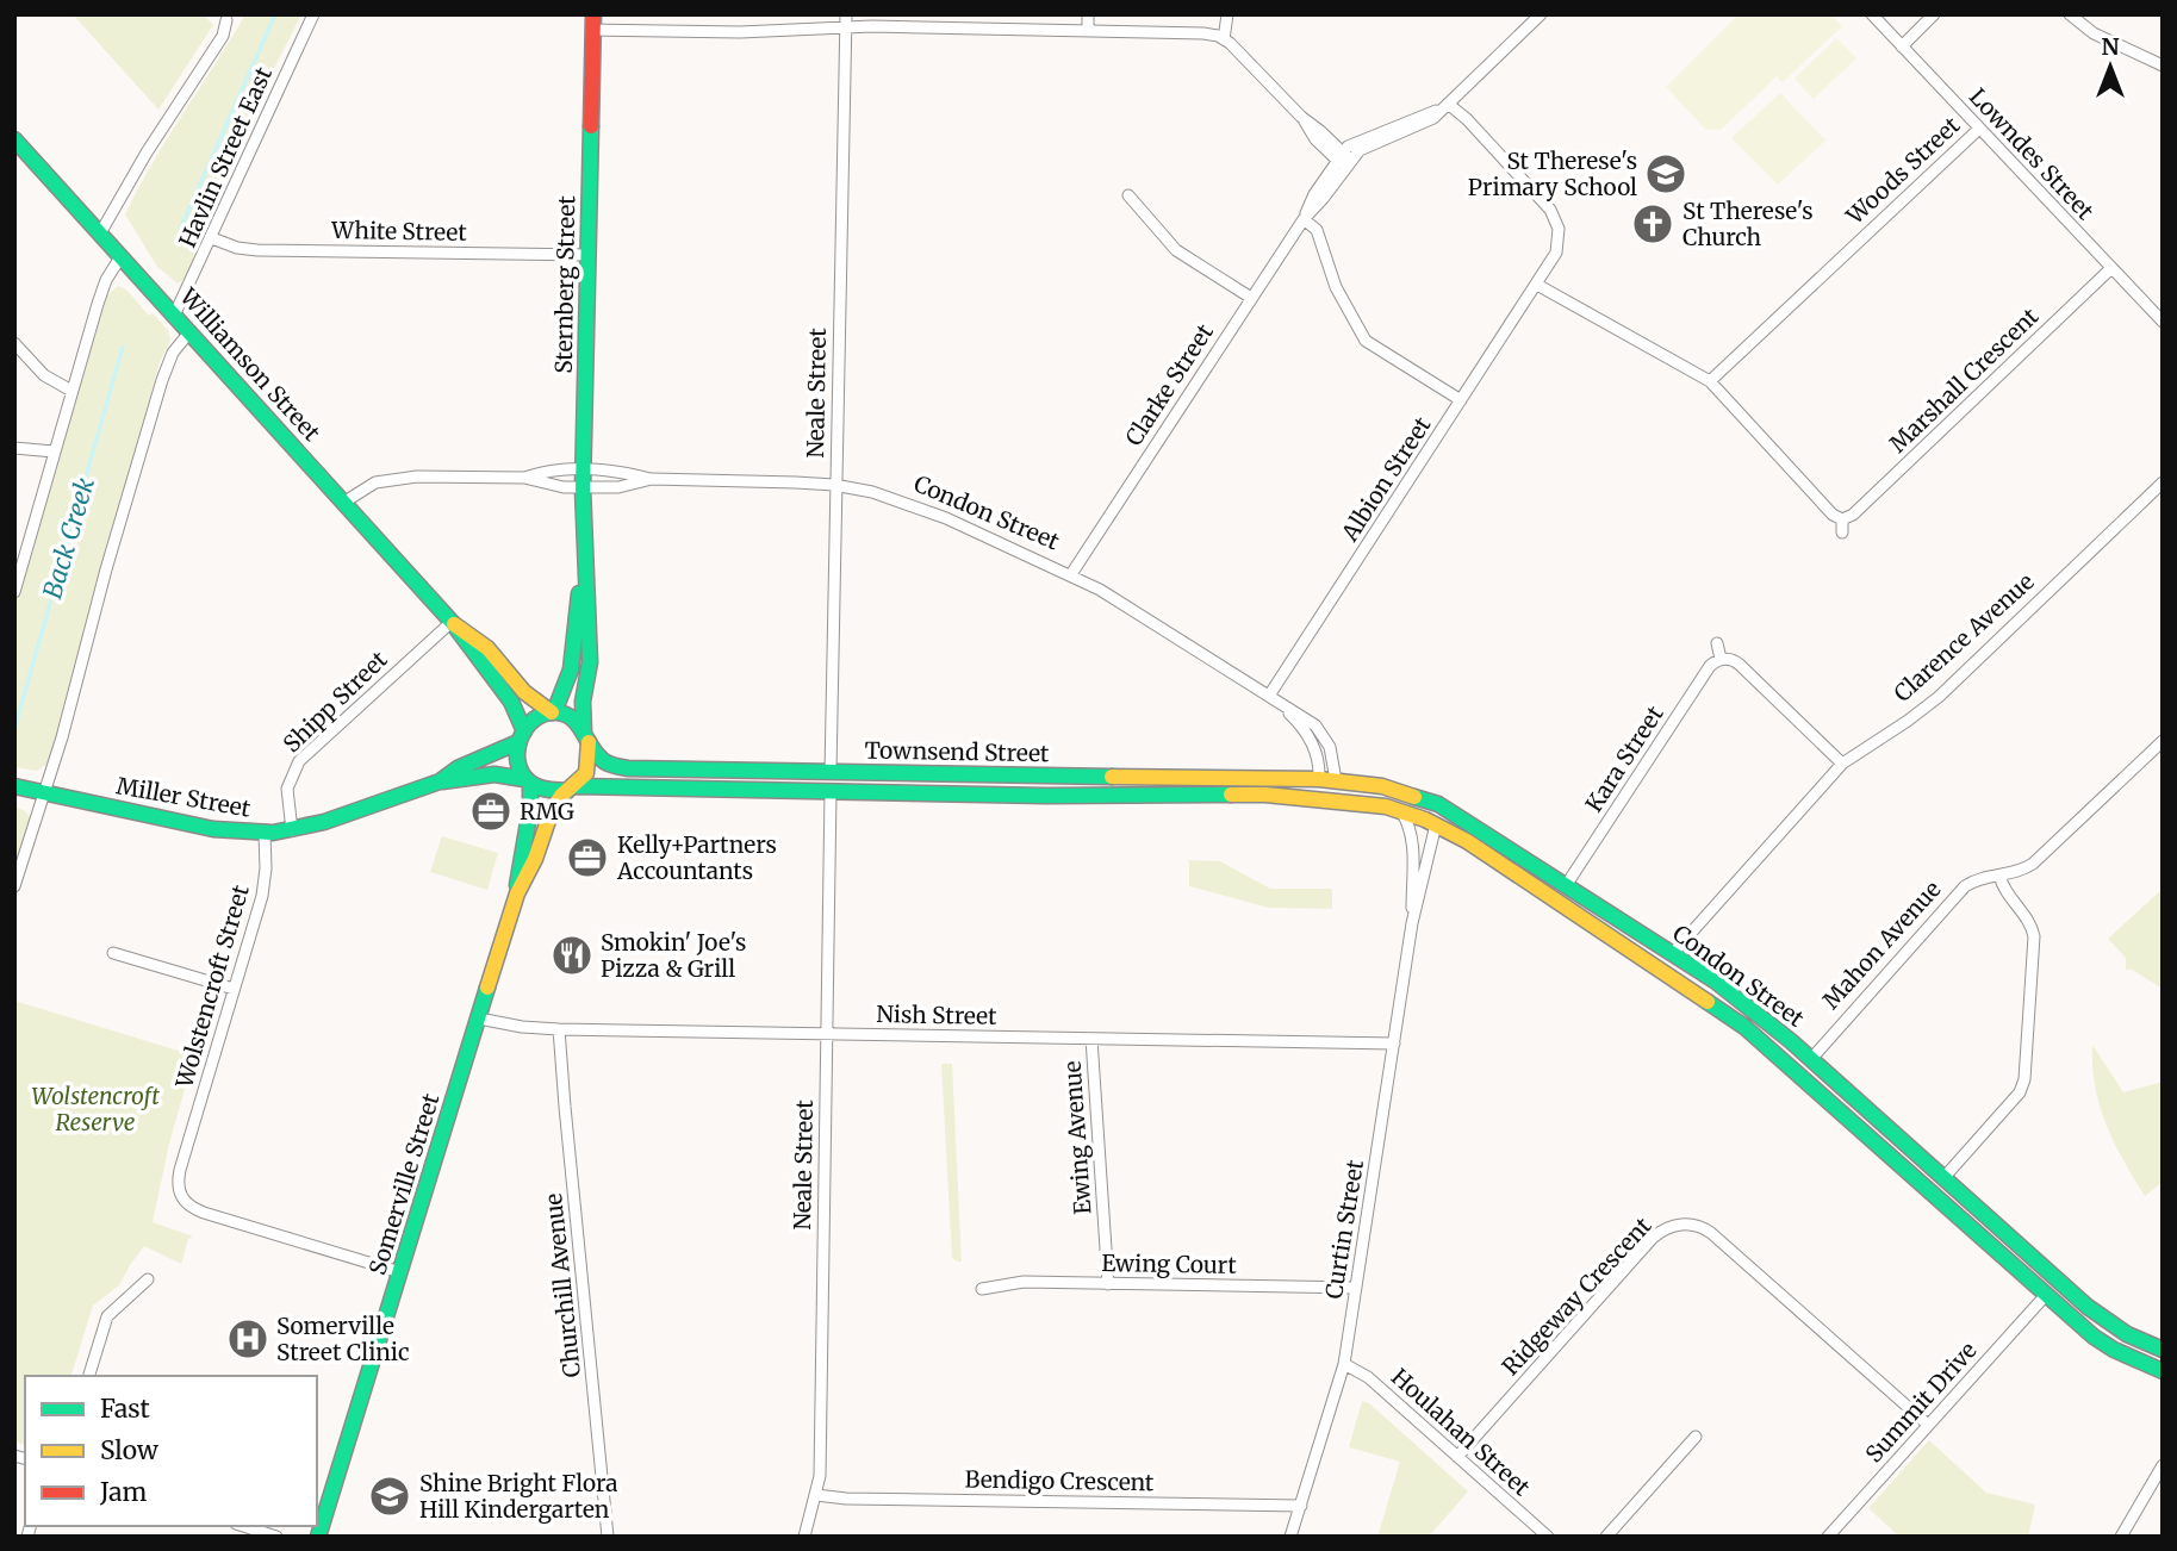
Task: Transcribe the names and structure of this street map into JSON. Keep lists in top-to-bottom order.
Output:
{
  "streets": {
    "main road": [
      "Sternberg Street",
      "Williamson Street",
      "Condon Street",
      "Clarence Avenue",
      "Townsend Street",
      "Miller Street",
      "Mahon Avenue",
      "Somerville Street"
    ],
    "street": [
      "Lowndes Street",
      "Havlin Street East",
      "Woods Street",
      "White Street",
      "Marshall Crescent",
      "Clarke Street",
      "Neale Street",
      "Albion Street",
      "Shipp Street",
      "Kara Street",
      "Wolstencroft Street",
      "Nish Street",
      "Ewing Avenue",
      "Curtin Street",
      "Ewing Court",
      "Churchill Avenue",
      "Ridgeway Crescent",
      "Summit Drive",
      "Houlahan Street",
      "Bendigo Crescent"
    ]
  },
  "crossings": [
    ["Lowndes Street", "Woods Street"],
    ["Lowndes Street", "Marshall Crescent"],
    ["Havlin Street East", "White Street"],
    ["Havlin Street East", "Williamson Street"],
    ["White Street", "Sternberg Street"],
    ["Sternberg Street", "Williamson Street"],
    ["Sternberg Street", "Condon Street"],
    ["Sternberg Street", "Townsend Street"],
    ["Sternberg Street", "Miller Street"],
    ["Sternberg Street", "Somerville Street"],
    ["Williamson Street", "Condon Street"],
    ["Williamson Street", "Shipp Street"],
    ["Williamson Street", "Townsend Street"],
    ["Williamson Street", "Miller Street"],
    ["Williamson Street", "Somerville Street"],
    ["Clarke Street", "Albion Street"],
    ["Clarke Street", "Condon Street"],
    ["Neale Street", "Condon Street"],
    ["Neale Street", "Townsend Street"],
    ["Neale Street", "Nish Street"],
    ["Neale Street", "Bendigo Crescent"],
    ["Albion Street", "Condon Street"],
    ["Condon Street", "Clarence Avenue"],
    ["Condon Street", "Townsend Street"],
    ["Condon Street", "Kara Street"],
    ["Condon Street", "Mahon Avenue"],
    ["Condon Street", "Curtin Street"],
    ["Condon Street", "Summit Drive"],
    ["Shipp Street", "Miller Street"],
    ["Townsend Street", "Miller Street"],
    ["Townsend Street", "Somerville Street"],
    ["Miller Street", "Wolstencroft Street"],
    ["Miller Street", "Somerville Street"],
    ["Wolstencroft Street", "Somerville Street"],
    ["Nish Street", "Ewing Avenue"],
    ["Nish Street", "Somerville Street"],
    ["Nish Street", "Curtin Street"],
    ["Nish Street", "Churchill Avenue"],
    ["Ewing Avenue", "Ewing Court"],
    ["Curtin Street", "Ewing Court"],
    ["Curtin Street", "Houlahan Street"],
    ["Curtin Street", "Bendigo Crescent"],
    ["Ridgeway Crescent", "Summit Drive"],
    ["Ridgeway Crescent", "Houlahan Street"]
  ],
  "water": ["Back Creek"],
  "parks": ["Wolstencroft Reserve"],
  "places": {
    "school or university": ["St Therese's Primary School", "Shine Bright Flora Hill Kindergarten"],
    "church": ["St Therese's Church"],
    "office": ["RMG", "Kelly+Partners Accountants"],
    "restaurant": ["Smokin' Joe's Pizza & Grill"],
    "hospital": ["Somerville Street Clinic"]
  },
  "legend": ["Fast", "Slow", "Jam"],
  "north": "top"
}
